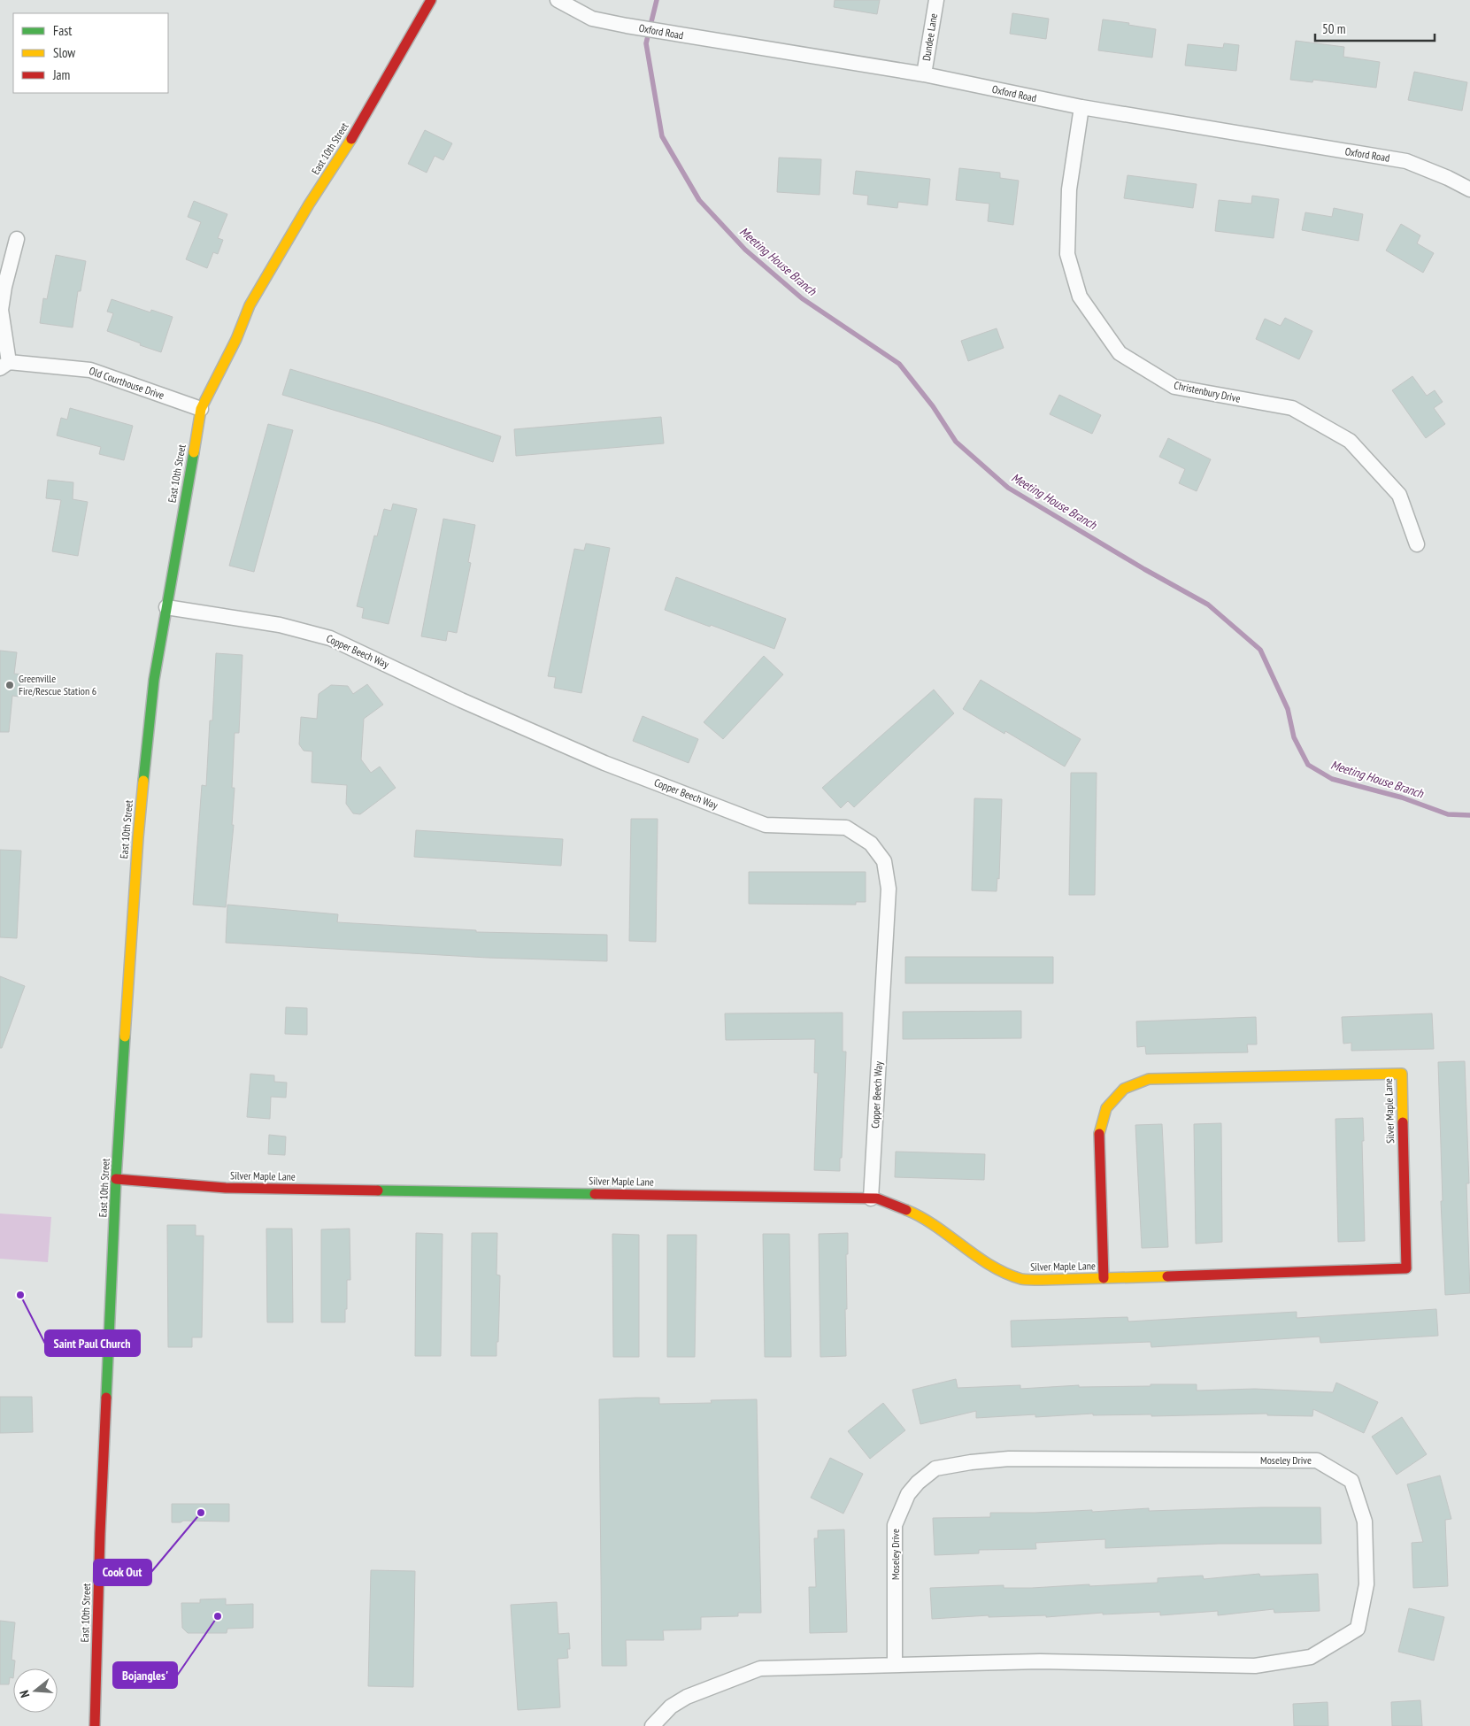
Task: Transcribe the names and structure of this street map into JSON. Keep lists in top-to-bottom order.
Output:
{
  "streets": {
    "street": [
      "Oxford Road",
      "Dundee Lane",
      "East 10th Street",
      "Old Courthouse Drive",
      "Christenbury Drive",
      "Copper Beech Way",
      "Silver Maple Lane",
      "Moseley Drive"
    ]
  },
  "crossings": [
    ["Oxford Road", "Dundee Lane"],
    ["Oxford Road", "Christenbury Drive"],
    ["East 10th Street", "Old Courthouse Drive"],
    ["East 10th Street", "Copper Beech Way"],
    ["East 10th Street", "Silver Maple Lane"],
    ["Copper Beech Way", "Silver Maple Lane"]
  ],
  "water": ["Meeting House Branch"],
  "places": [
    "Greenville Fire/Rescue Station 6",
    "Saint Paul Church",
    "Cook Out",
    "Bojangles'"
  ],
  "legend": ["Fast", "Slow", "Jam"],
  "scale_bar": "50 m",
  "north": "left"
}
